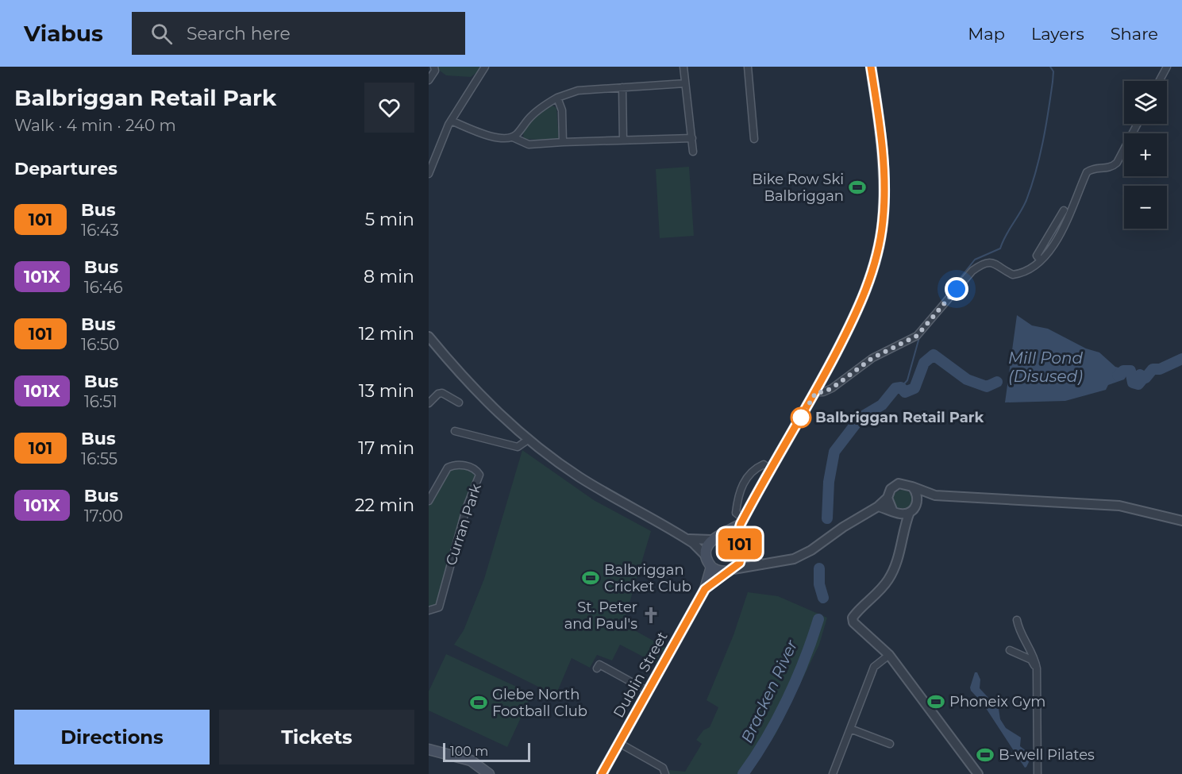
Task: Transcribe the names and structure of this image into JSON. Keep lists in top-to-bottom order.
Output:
{
  "streets": {
    "main road": ["Dublin Street"],
    "street": ["Curran Park"]
  },
  "water": ["Mill Pond (Disused)", "Bracken River"],
  "places": {
    "sports": [
      "Bike Row Ski Balbriggan",
      "Balbriggan Cricket Club",
      "Phoneix Gym",
      "Glebe North Football Club",
      "B-well Pilates"
    ],
    "other": ["Balbriggan Retail Park"],
    "church": ["St. Peter and Paul's"]
  },
  "lines": ["bus line 101"],
  "scale_bar": "100 m",
  "page": {
    "header": "Viabus",
    "search": "Search here",
    "nav": ["Map", "Layers", "Share"],
    "heading": [
      ["Balbriggan Retail Park", "Walk · 4 min · 240 m"],
      "Departures"
    ],
    "on_map": "101",
    "map_buttons": ["+", "−"],
    "list": [
      {
        "mark": "101",
        "name": "Bus",
        "note": "16:43",
        "value": "5 min"
      },
      {
        "mark": "101X",
        "name": "Bus",
        "note": "16:46",
        "value": "8 min"
      },
      {
        "mark": "101",
        "name": "Bus",
        "note": "16:50",
        "value": "12 min"
      },
      {
        "mark": "101X",
        "name": "Bus",
        "note": "16:51",
        "value": "13 min"
      },
      {
        "mark": "101",
        "name": "Bus",
        "note": "16:55",
        "value": "17 min"
      },
      {
        "mark": "101X",
        "name": "Bus",
        "note": "17:00",
        "value": "22 min"
      }
    ],
    "buttons": ["Directions", "Tickets"],
    "scale": "100 m"
  }
}
